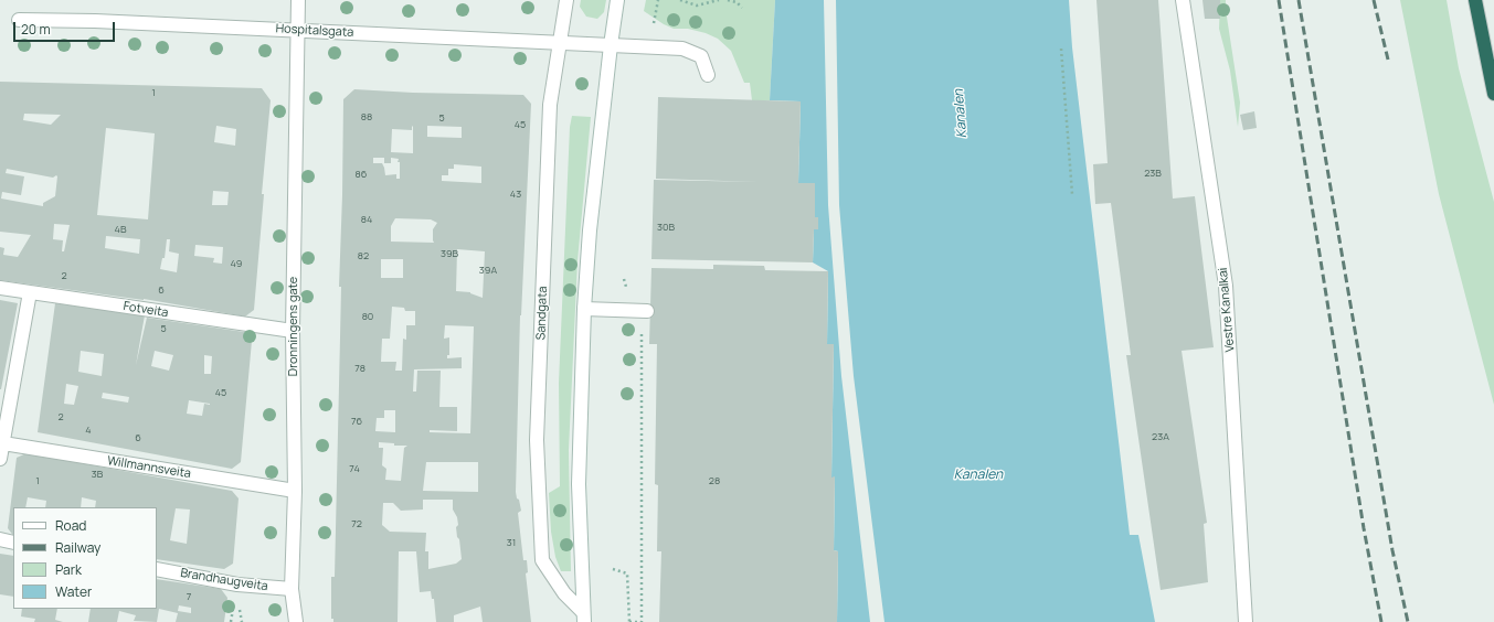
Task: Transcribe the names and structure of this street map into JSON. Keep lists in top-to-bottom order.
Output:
{
  "streets": {
    "street": [
      "Hospitalsgata",
      "Fotveita",
      "Vestre Kanalkai",
      "Sandgata",
      "Dronningens gate",
      "Willmannsveita",
      "Brandhaugveita"
    ]
  },
  "crossings": [
    ["Hospitalsgata", "Sandgata"],
    ["Hospitalsgata", "Dronningens gate"],
    ["Fotveita", "Dronningens gate"],
    ["Dronningens gate", "Willmannsveita"],
    ["Dronningens gate", "Brandhaugveita"]
  ],
  "water": ["Kanalen"],
  "house_numbers": [
    "1",
    "88",
    "5",
    "45",
    "23B",
    "86",
    "43",
    "84",
    "30B",
    "4B",
    "39B",
    "82",
    "49",
    "39A",
    "2",
    "6",
    "80",
    "5",
    "78",
    "45",
    "2",
    "76",
    "4",
    "23A",
    "6",
    "74",
    "3B",
    "1",
    "28",
    "72",
    "31",
    "7"
  ],
  "legend": [
    "Road",
    "Railway",
    "Park",
    "Water"
  ],
  "scale_bar": "20 m"
}
